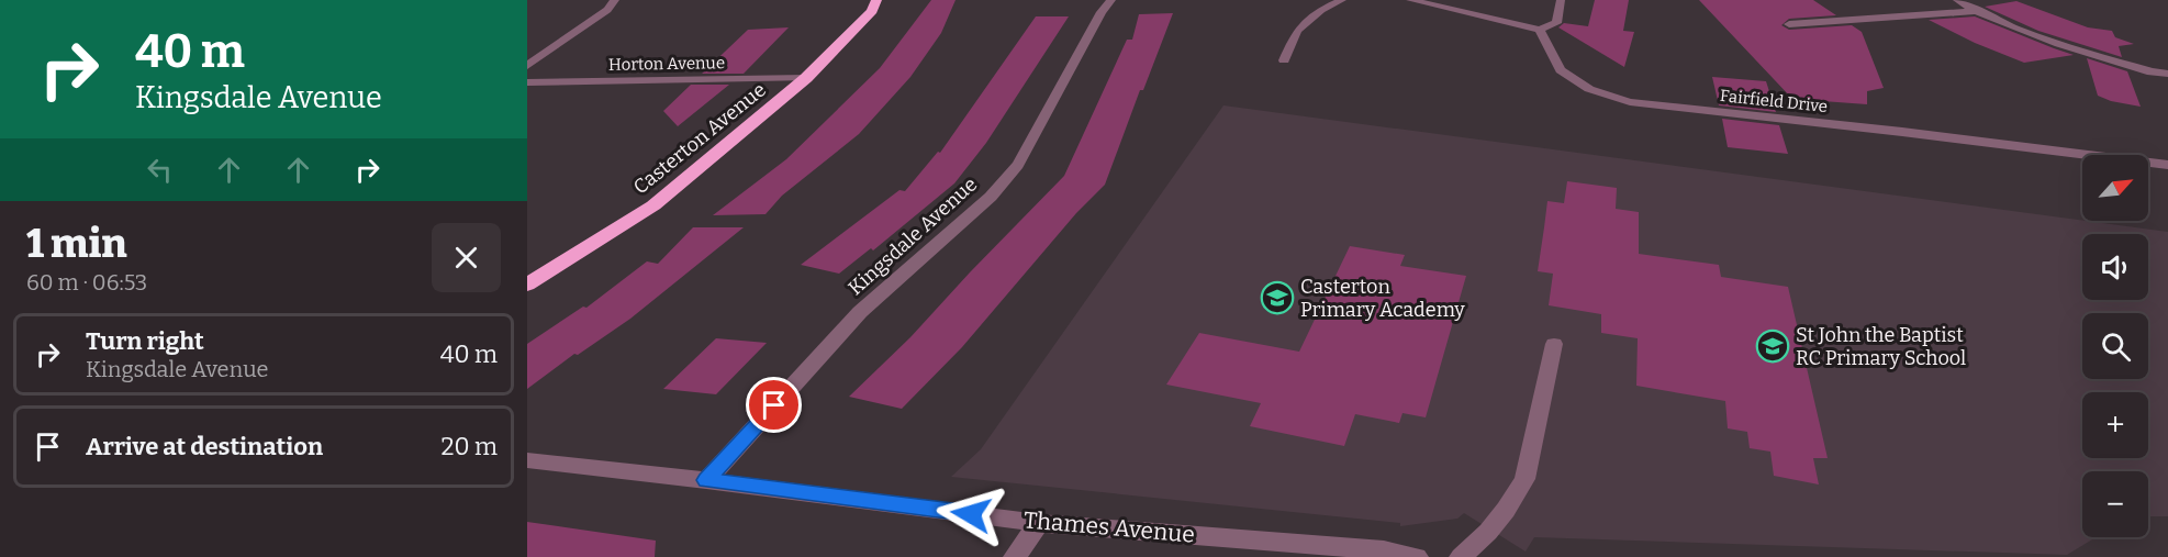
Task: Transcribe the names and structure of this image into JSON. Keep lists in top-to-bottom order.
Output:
{
  "streets": {
    "highway": ["Casterton Avenue"],
    "street": [
      "Horton Avenue",
      "Fairfield Drive",
      "Kingsdale Avenue",
      "Thames Avenue"
    ]
  },
  "crossings": [
    ["Horton Avenue", "Casterton Avenue"],
    ["Kingsdale Avenue", "Thames Avenue"]
  ],
  "places": {
    "school or university": ["Casterton Primary Academy", "St John the Baptist RC Primary School"]
  },
  "north": "top right",
  "page": {
    "turn": ["40 m", "Kingsdale Avenue"],
    "map_buttons": ["+", "−"],
    "heading": ["1 min", "60 m · 06:53"],
    "list": [
      {
        "name": "Turn right",
        "note": "Kingsdale Avenue",
        "value": "40 m"
      },
      {
        "name": "Arrive at destination",
        "value": "20 m"
      }
    ]
  }
}
